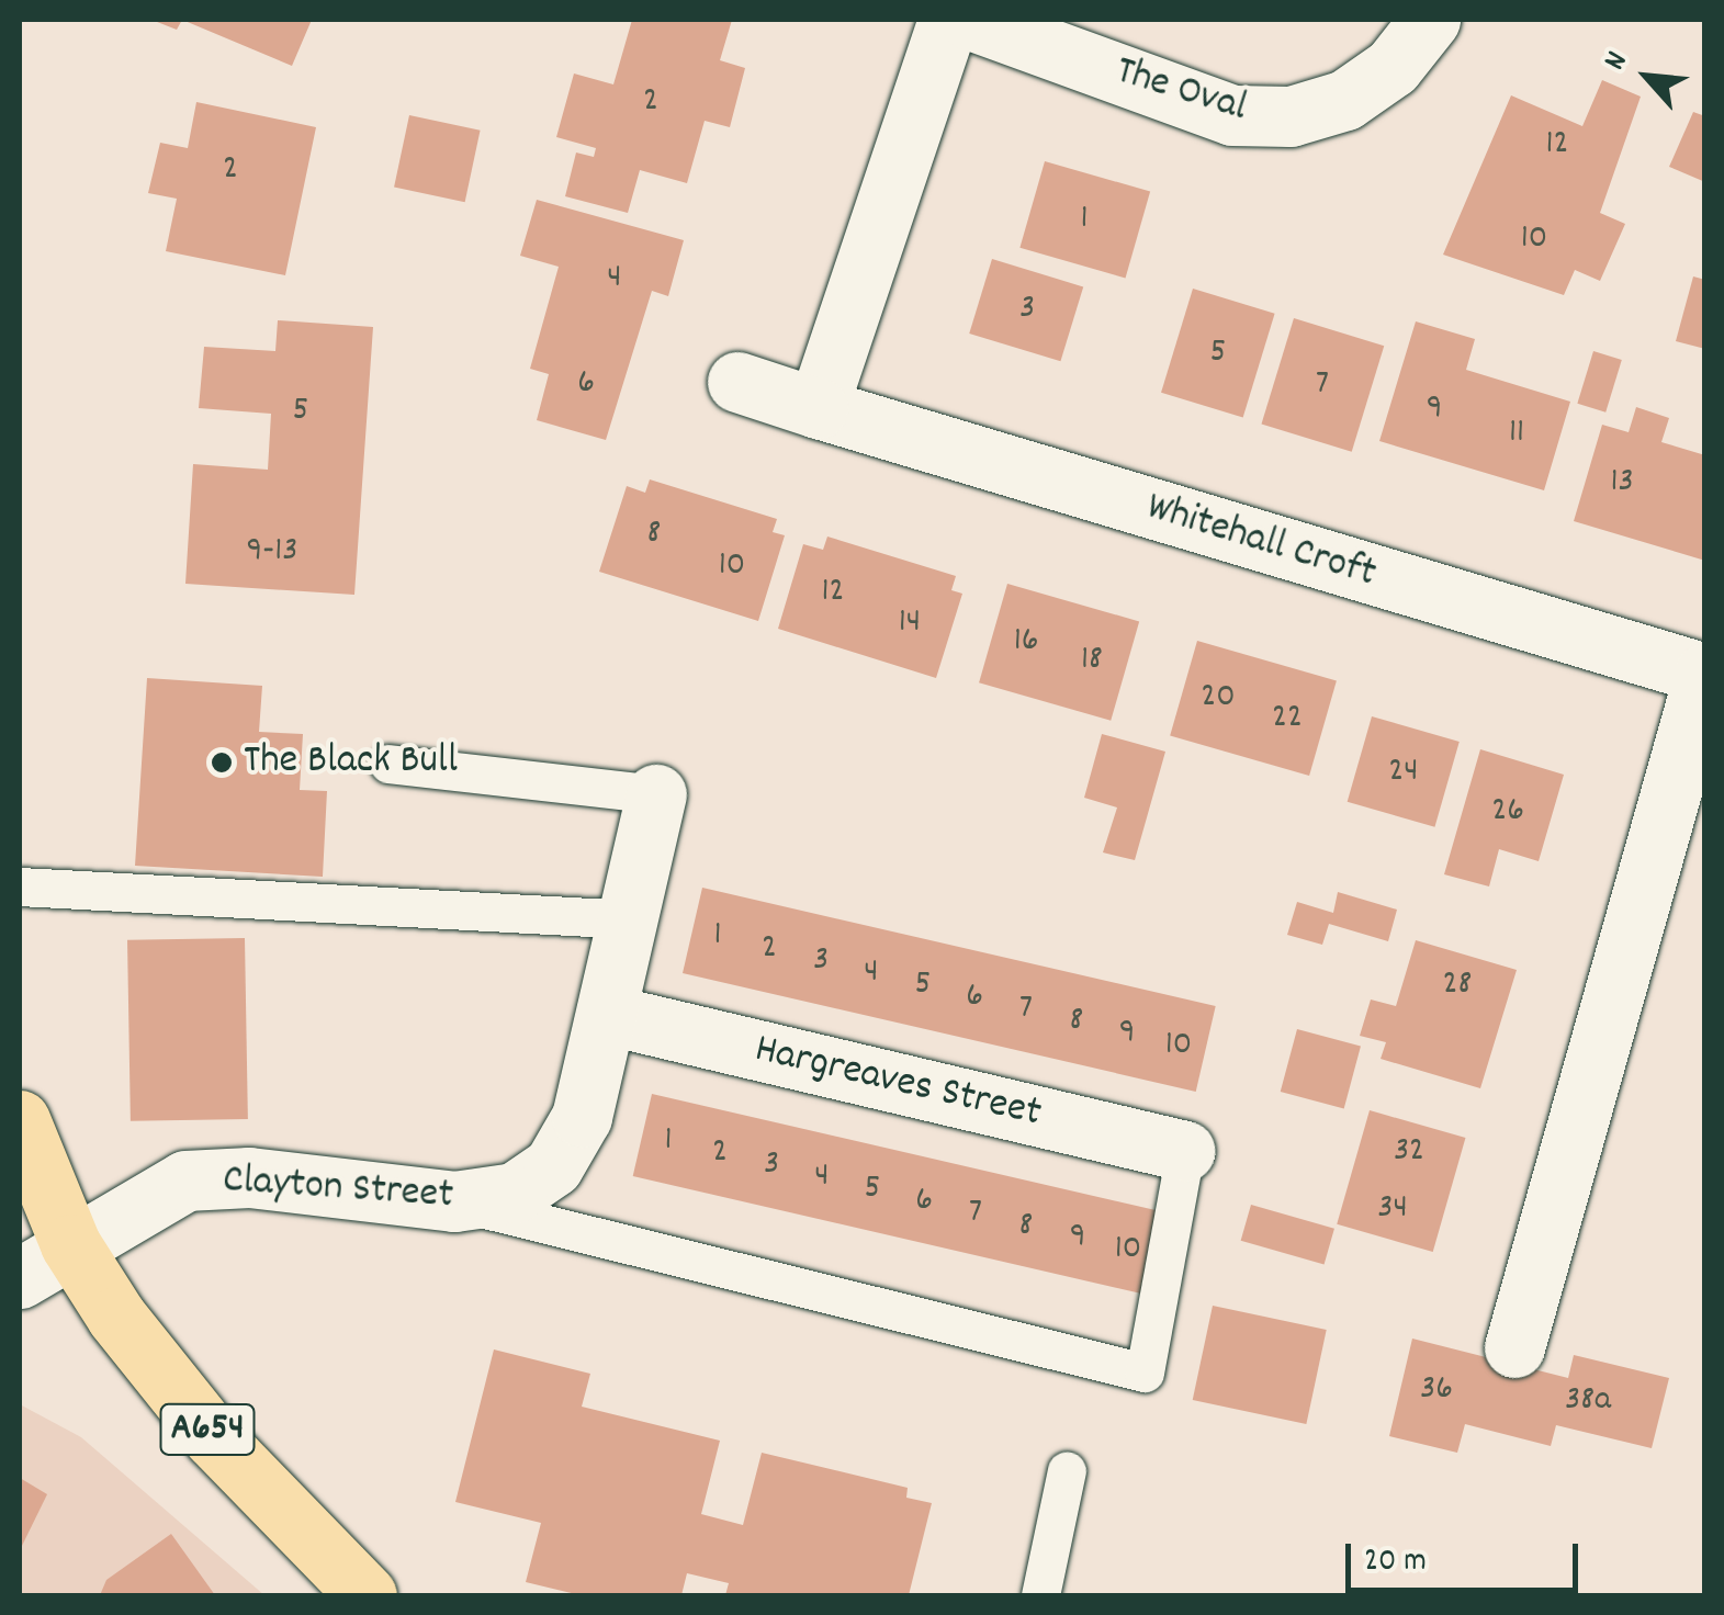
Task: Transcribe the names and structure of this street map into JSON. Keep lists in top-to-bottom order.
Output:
{
  "streets": {
    "main road": ["A654"],
    "street": [
      "The Oval",
      "Whitehall Croft",
      "Hargreaves Street",
      "Clayton Street"
    ]
  },
  "crossings": [
    ["Hargreaves Street", "Clayton Street"],
    ["Clayton Street", "A654"]
  ],
  "places": ["The Black Bull"],
  "house_numbers": [
    "2",
    "12",
    "2",
    "1",
    "10",
    "4",
    "3",
    "5",
    "6",
    "7",
    "9",
    "5",
    "11",
    "13",
    "8",
    "9-13",
    "10",
    "12",
    "14",
    "16",
    "18",
    "20",
    "22",
    "24",
    "26",
    "1",
    "2",
    "3",
    "4",
    "5",
    "28",
    "6",
    "7",
    "8",
    "9",
    "10",
    "1",
    "32",
    "2",
    "3",
    "4",
    "5",
    "6",
    "34",
    "7",
    "8",
    "9",
    "10",
    "36",
    "38a"
  ],
  "scale_bar": "20 m",
  "north": "top left"
}
